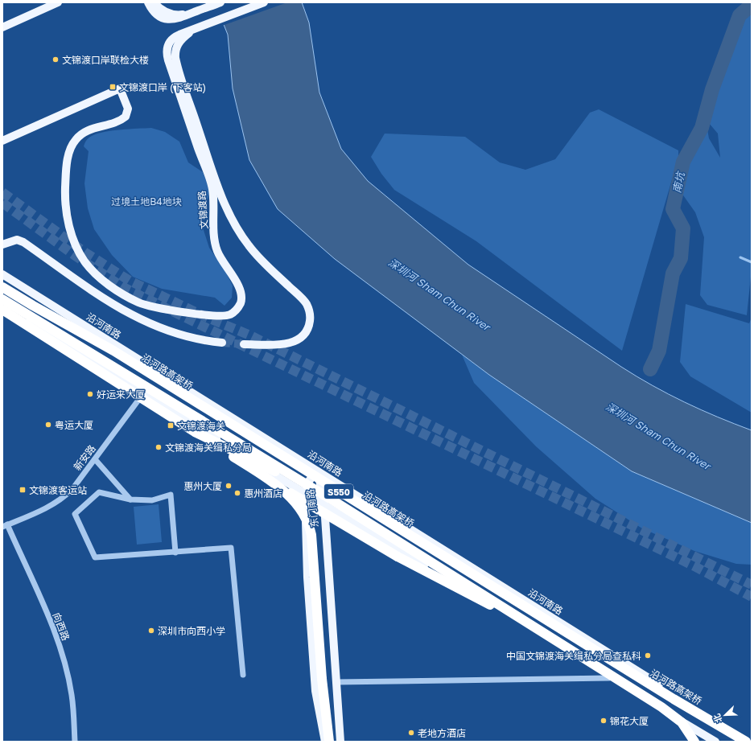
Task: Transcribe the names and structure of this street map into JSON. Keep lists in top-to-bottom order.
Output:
{
  "streets": {
    "highway": ["沿河路高架桥", "S550"],
    "main road": ["文锦渡路", "沿河南路", "东门南路"],
    "street": ["新安路", "向西路"]
  },
  "crossings": [
    ["沿河南路", "沿河路高架桥"],
    ["沿河南路", "新安路"],
    ["沿河南路", "东门南路"],
    ["新安路", "向西路"]
  ],
  "water": ["南坑", "深圳河 Sham Chun River"],
  "parks": ["过境土地B4地块"],
  "places": {
    "other": [
      "文锦渡口岸联检大楼",
      "好运来大厦",
      "粤运大厦",
      "文锦渡海关缉私分局",
      "惠州大厦",
      "惠州酒店",
      "深圳市向西小学",
      "中国文锦渡海关缉私分局查私科",
      "锦花大厦",
      "老地方酒店"
    ],
    "transit": ["文锦渡口岸 (下客站)", "文锦渡海关", "文锦渡客运站"]
  },
  "north": "bottom left"
}
